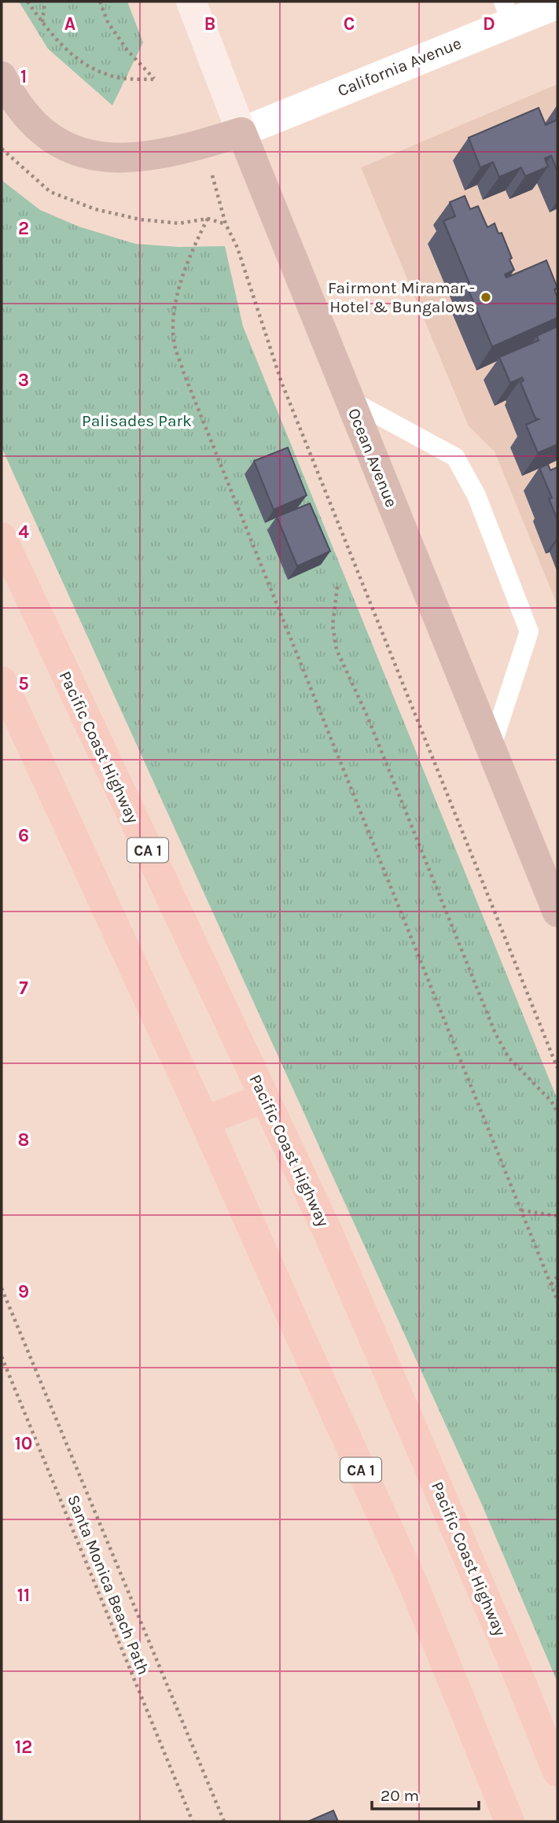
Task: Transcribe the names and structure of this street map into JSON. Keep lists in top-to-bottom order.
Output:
{
  "streets": {
    "highway": ["Pacific Coast Highway", "CA 1"],
    "main road": ["Ocean Avenue"],
    "street": ["California Avenue"],
    "path": ["Santa Monica Beach Path"]
  },
  "crossings": [
    ["California Avenue", "Ocean Avenue"]
  ],
  "parks": ["Palisades Park"],
  "places": ["Fairmont Miramar - Hotel & Bungalows"],
  "scale_bar": "20 m",
  "grid": {
    "columns": [
      "A",
      "B",
      "C",
      "D"
    ],
    "rows": [
      "1",
      "2",
      "3",
      "4",
      "5",
      "6",
      "7",
      "8",
      "9",
      "10",
      "11",
      "12"
    ]
  }
}
